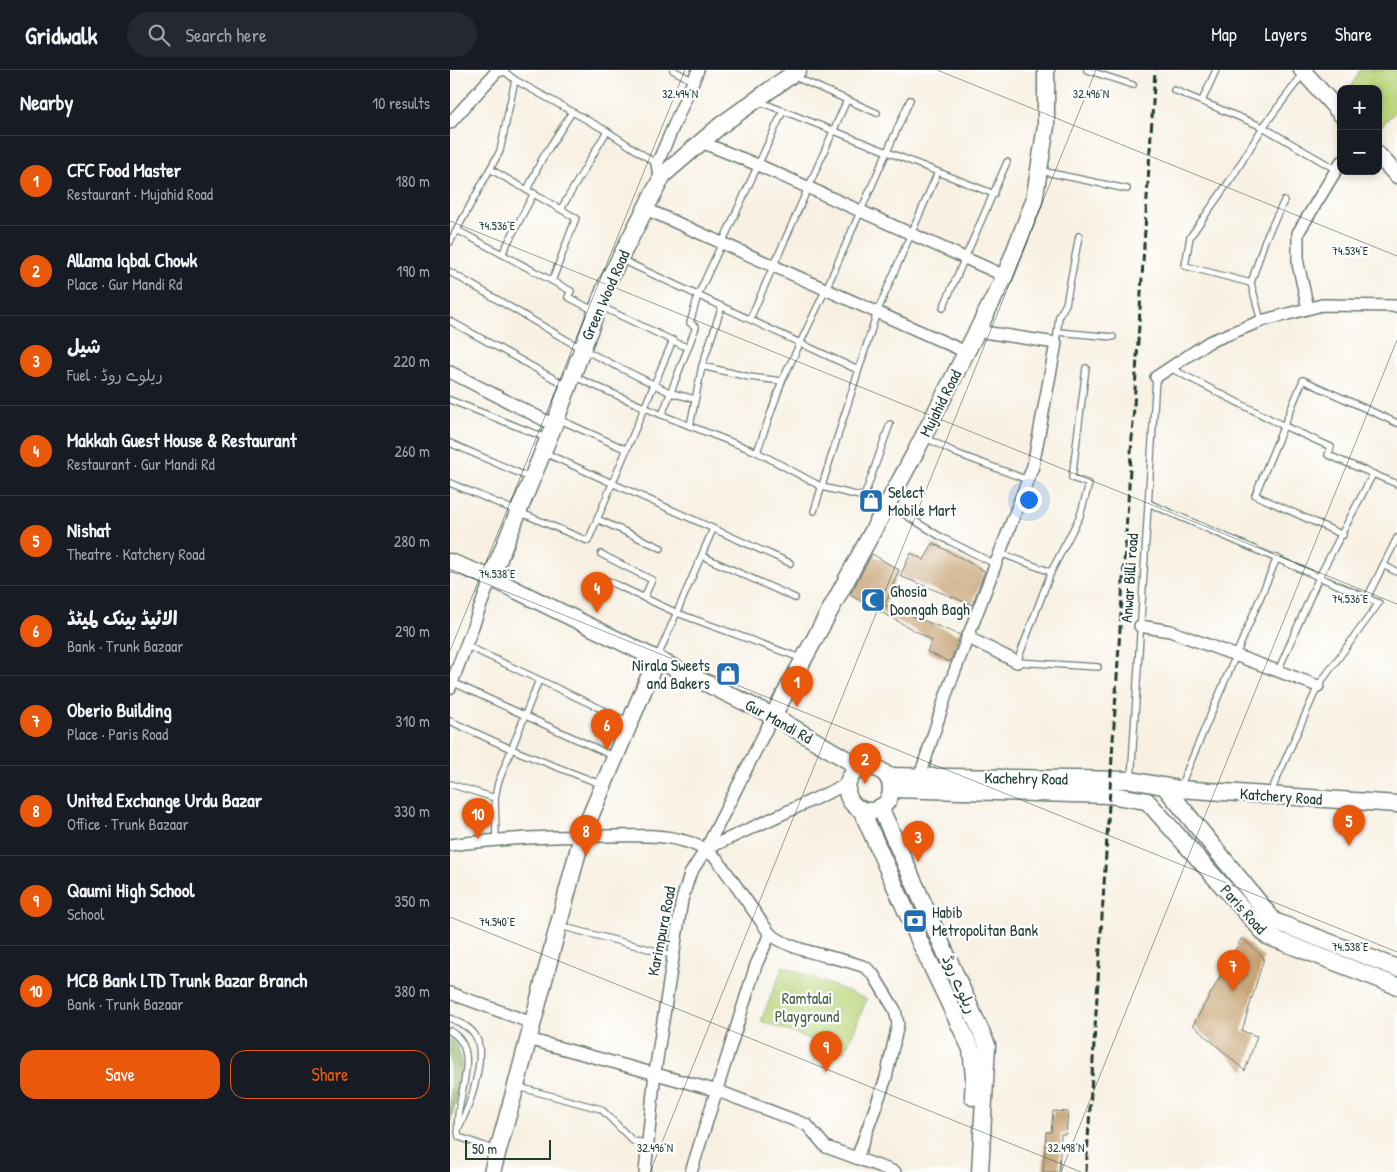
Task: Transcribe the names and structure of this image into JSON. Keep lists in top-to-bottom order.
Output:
{
  "streets": {
    "main road": [
      "Green Wood Road",
      "Mujahid Road",
      "Gur Mandi Rd",
      "Kachehry Road",
      "Katchery Road",
      "Paris Road",
      "ریلوے روڈ"
    ],
    "street": ["Karimpura Road"],
    "lane": ["Anwar Billi road"]
  },
  "crossings": [
    ["Green Wood Road", "Gur Mandi Rd"],
    ["Mujahid Road", "Gur Mandi Rd"],
    ["Mujahid Road", "Karimpura Road"],
    ["Anwar Billi road", "Kachehry Road"],
    ["Gur Mandi Rd", "Kachehry Road"],
    ["Gur Mandi Rd", "Karimpura Road"],
    ["Gur Mandi Rd", "ریلوے روڈ"],
    ["Kachehry Road", "Katchery Road"],
    ["Kachehry Road", "Paris Road"],
    ["Kachehry Road", "ریلوے روڈ"],
    ["Katchery Road", "Paris Road"]
  ],
  "parks": ["Ramtalai Playground"],
  "places": {
    "shop": ["Select Mobile Mart", "Nirala Sweets and Bakers"],
    "mosque": ["Ghosia Doongah Bagh"],
    "bank": ["Habib Metropolitan Bank"]
  },
  "scale_bar": "50 m",
  "page": {
    "header": "Gridwalk",
    "search": "Search here",
    "nav": ["Map", "Layers", "Share"],
    "heading": ["Nearby", "10 results"],
    "map_buttons": ["+", "−"],
    "list": [
      {
        "mark": "1",
        "name": "CFC Food Master",
        "note": "Restaurant · Mujahid Road",
        "value": "180 m"
      },
      {
        "mark": "2",
        "name": "Allama Iqbal Chowk",
        "note": "Place · Gur Mandi Rd",
        "value": "190 m"
      },
      {
        "mark": "3",
        "name": "شیل",
        "note": "Fuel · ریلوے روڈ",
        "value": "220 m"
      },
      {
        "mark": "4",
        "name": "Makkah Guest House & Restaurant",
        "note": "Restaurant · Gur Mandi Rd",
        "value": "260 m"
      },
      {
        "mark": "5",
        "name": "Nishat",
        "note": "Theatre · Katchery Road",
        "value": "280 m"
      },
      {
        "mark": "6",
        "name": "الائیڈ بینک لمیٹڈ",
        "note": "Bank · Trunk Bazaar",
        "value": "290 m"
      },
      {
        "mark": "7",
        "name": "Oberio Building",
        "note": "Place · Paris Road",
        "value": "310 m"
      },
      {
        "mark": "8",
        "name": "United Exchange Urdu Bazar",
        "note": "Office · Trunk Bazaar",
        "value": "330 m"
      },
      {
        "mark": "9",
        "name": "Qaumi High School",
        "note": "School",
        "value": "350 m"
      },
      {
        "mark": "10",
        "name": "MCB Bank LTD Trunk Bazar Branch",
        "note": "Bank · Trunk Bazaar",
        "value": "380 m"
      }
    ],
    "pins": [
      "4",
      "1",
      "6",
      "2",
      "10",
      "5",
      "8",
      "3",
      "7",
      "9"
    ],
    "buttons": ["Save", "Share"],
    "scale": "50 m"
  },
  "coordinates": [
    "32.494°N",
    "32.496°N",
    "74.536°E",
    "74.534°E",
    "74.538°E",
    "74.540°E",
    "32.498°N"
  ]
}
